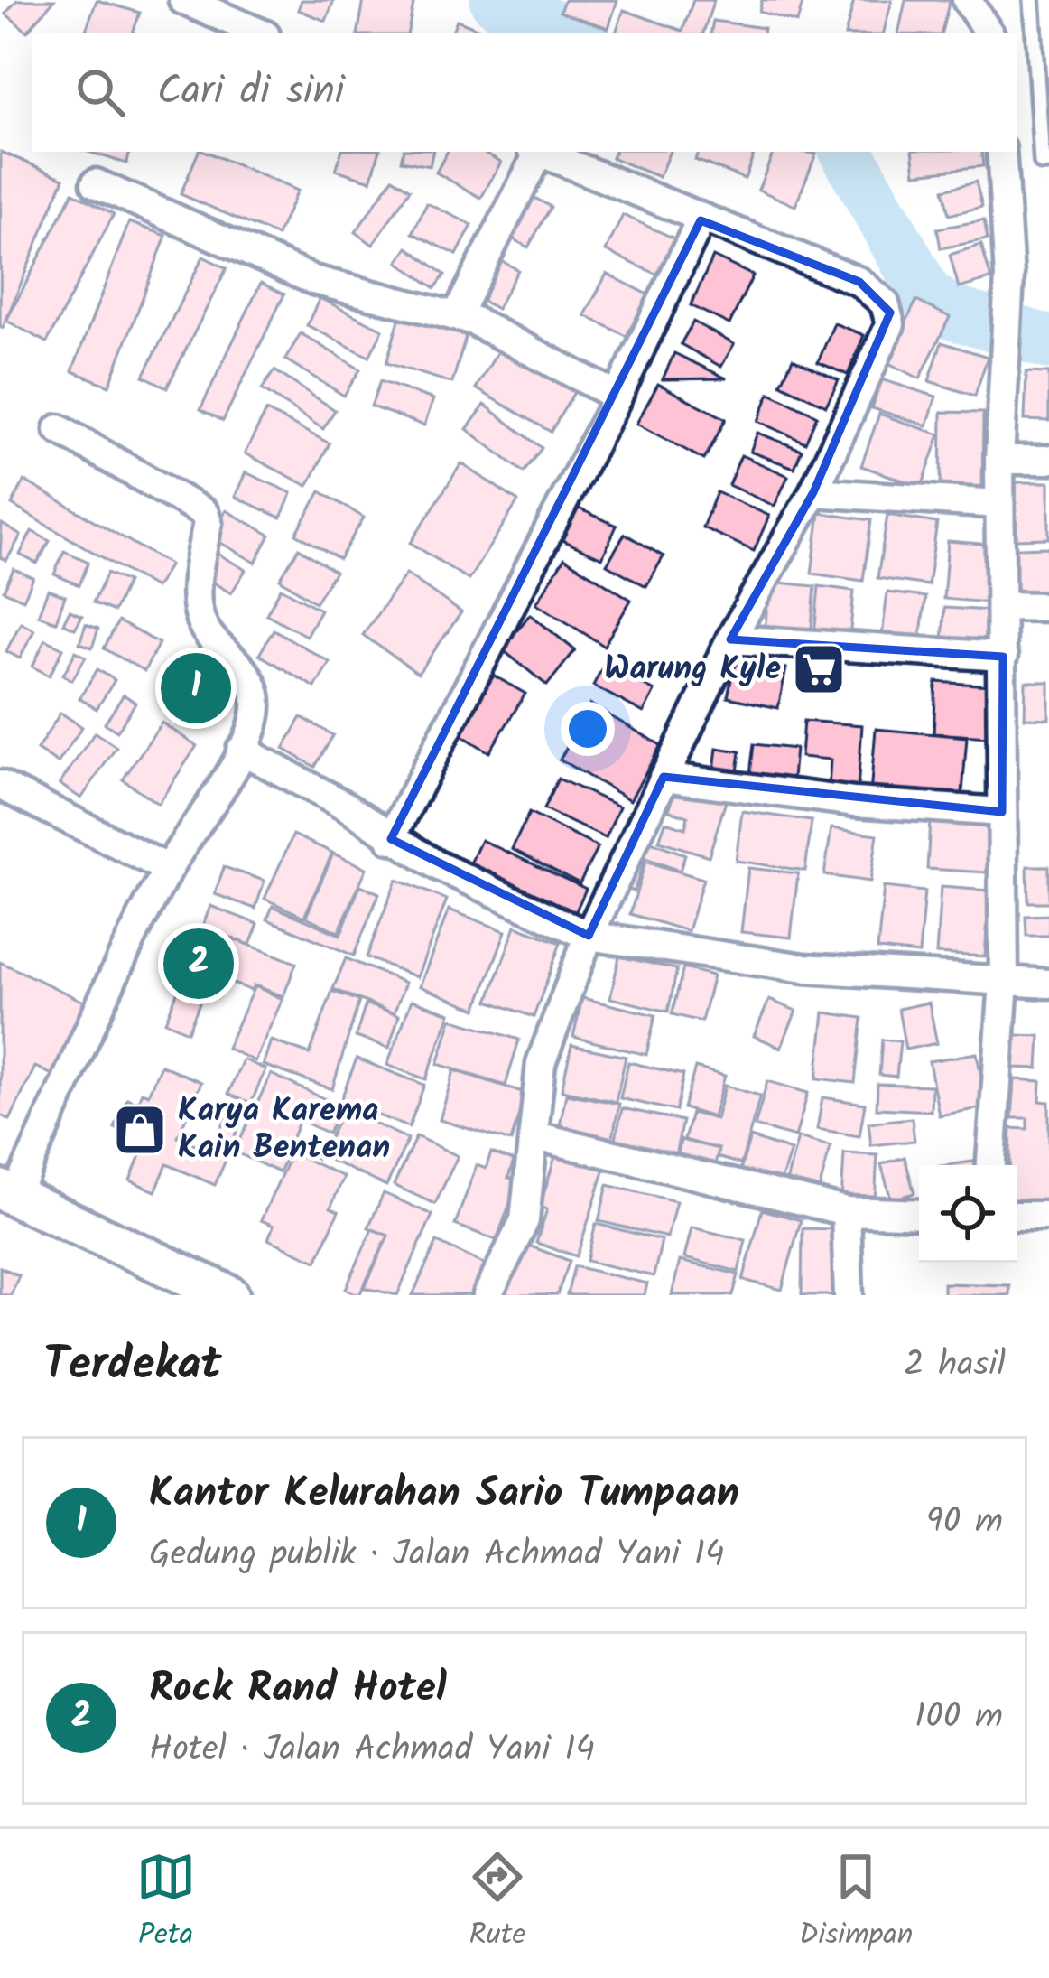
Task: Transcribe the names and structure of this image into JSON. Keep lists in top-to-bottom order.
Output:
{
  "places": {
    "supermarket": ["Warung Kyle"],
    "shop": ["Karya Karema Kain Bentenan"]
  },
  "page": {
    "search": "Cari di sini",
    "pins": ["1", "2"],
    "heading": ["Terdekat", "2 hasil"],
    "list": [
      {
        "mark": "1",
        "name": "Kantor Kelurahan Sario Tumpaan",
        "note": "Gedung publik · Jalan Achmad Yani 14",
        "value": "90 m"
      },
      {
        "mark": "2",
        "name": "Rock Rand Hotel",
        "note": "Hotel · Jalan Achmad Yani 14",
        "value": "100 m"
      }
    ],
    "nav": ["Peta", "Rute", "Disimpan"]
  }
}
